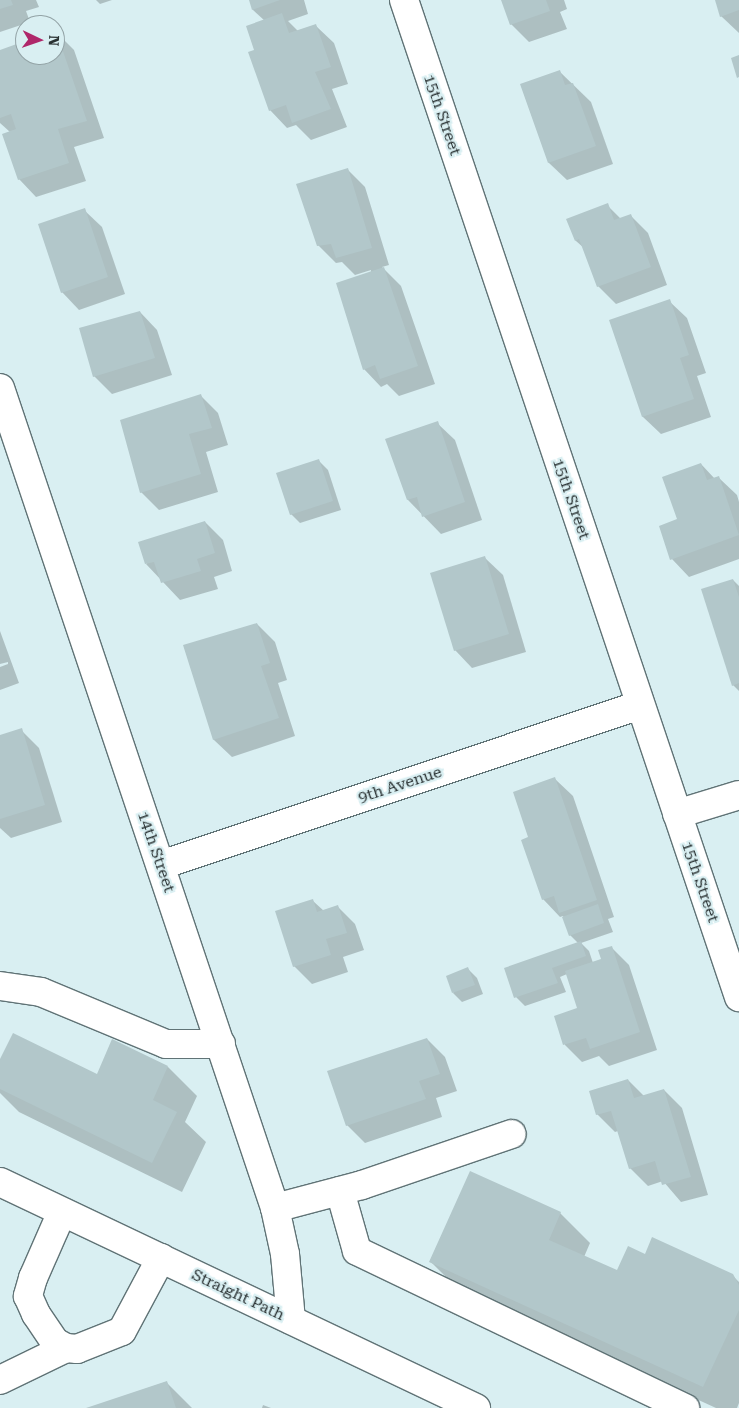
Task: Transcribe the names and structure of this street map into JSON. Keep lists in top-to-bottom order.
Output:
{
  "streets": {
    "street": [
      "15th Street",
      "9th Avenue",
      "14th Street",
      "Straight Path"
    ]
  },
  "crossings": [
    ["15th Street", "9th Avenue"],
    ["9th Avenue", "14th Street"],
    ["14th Street", "Straight Path"]
  ],
  "north": "right"
}
